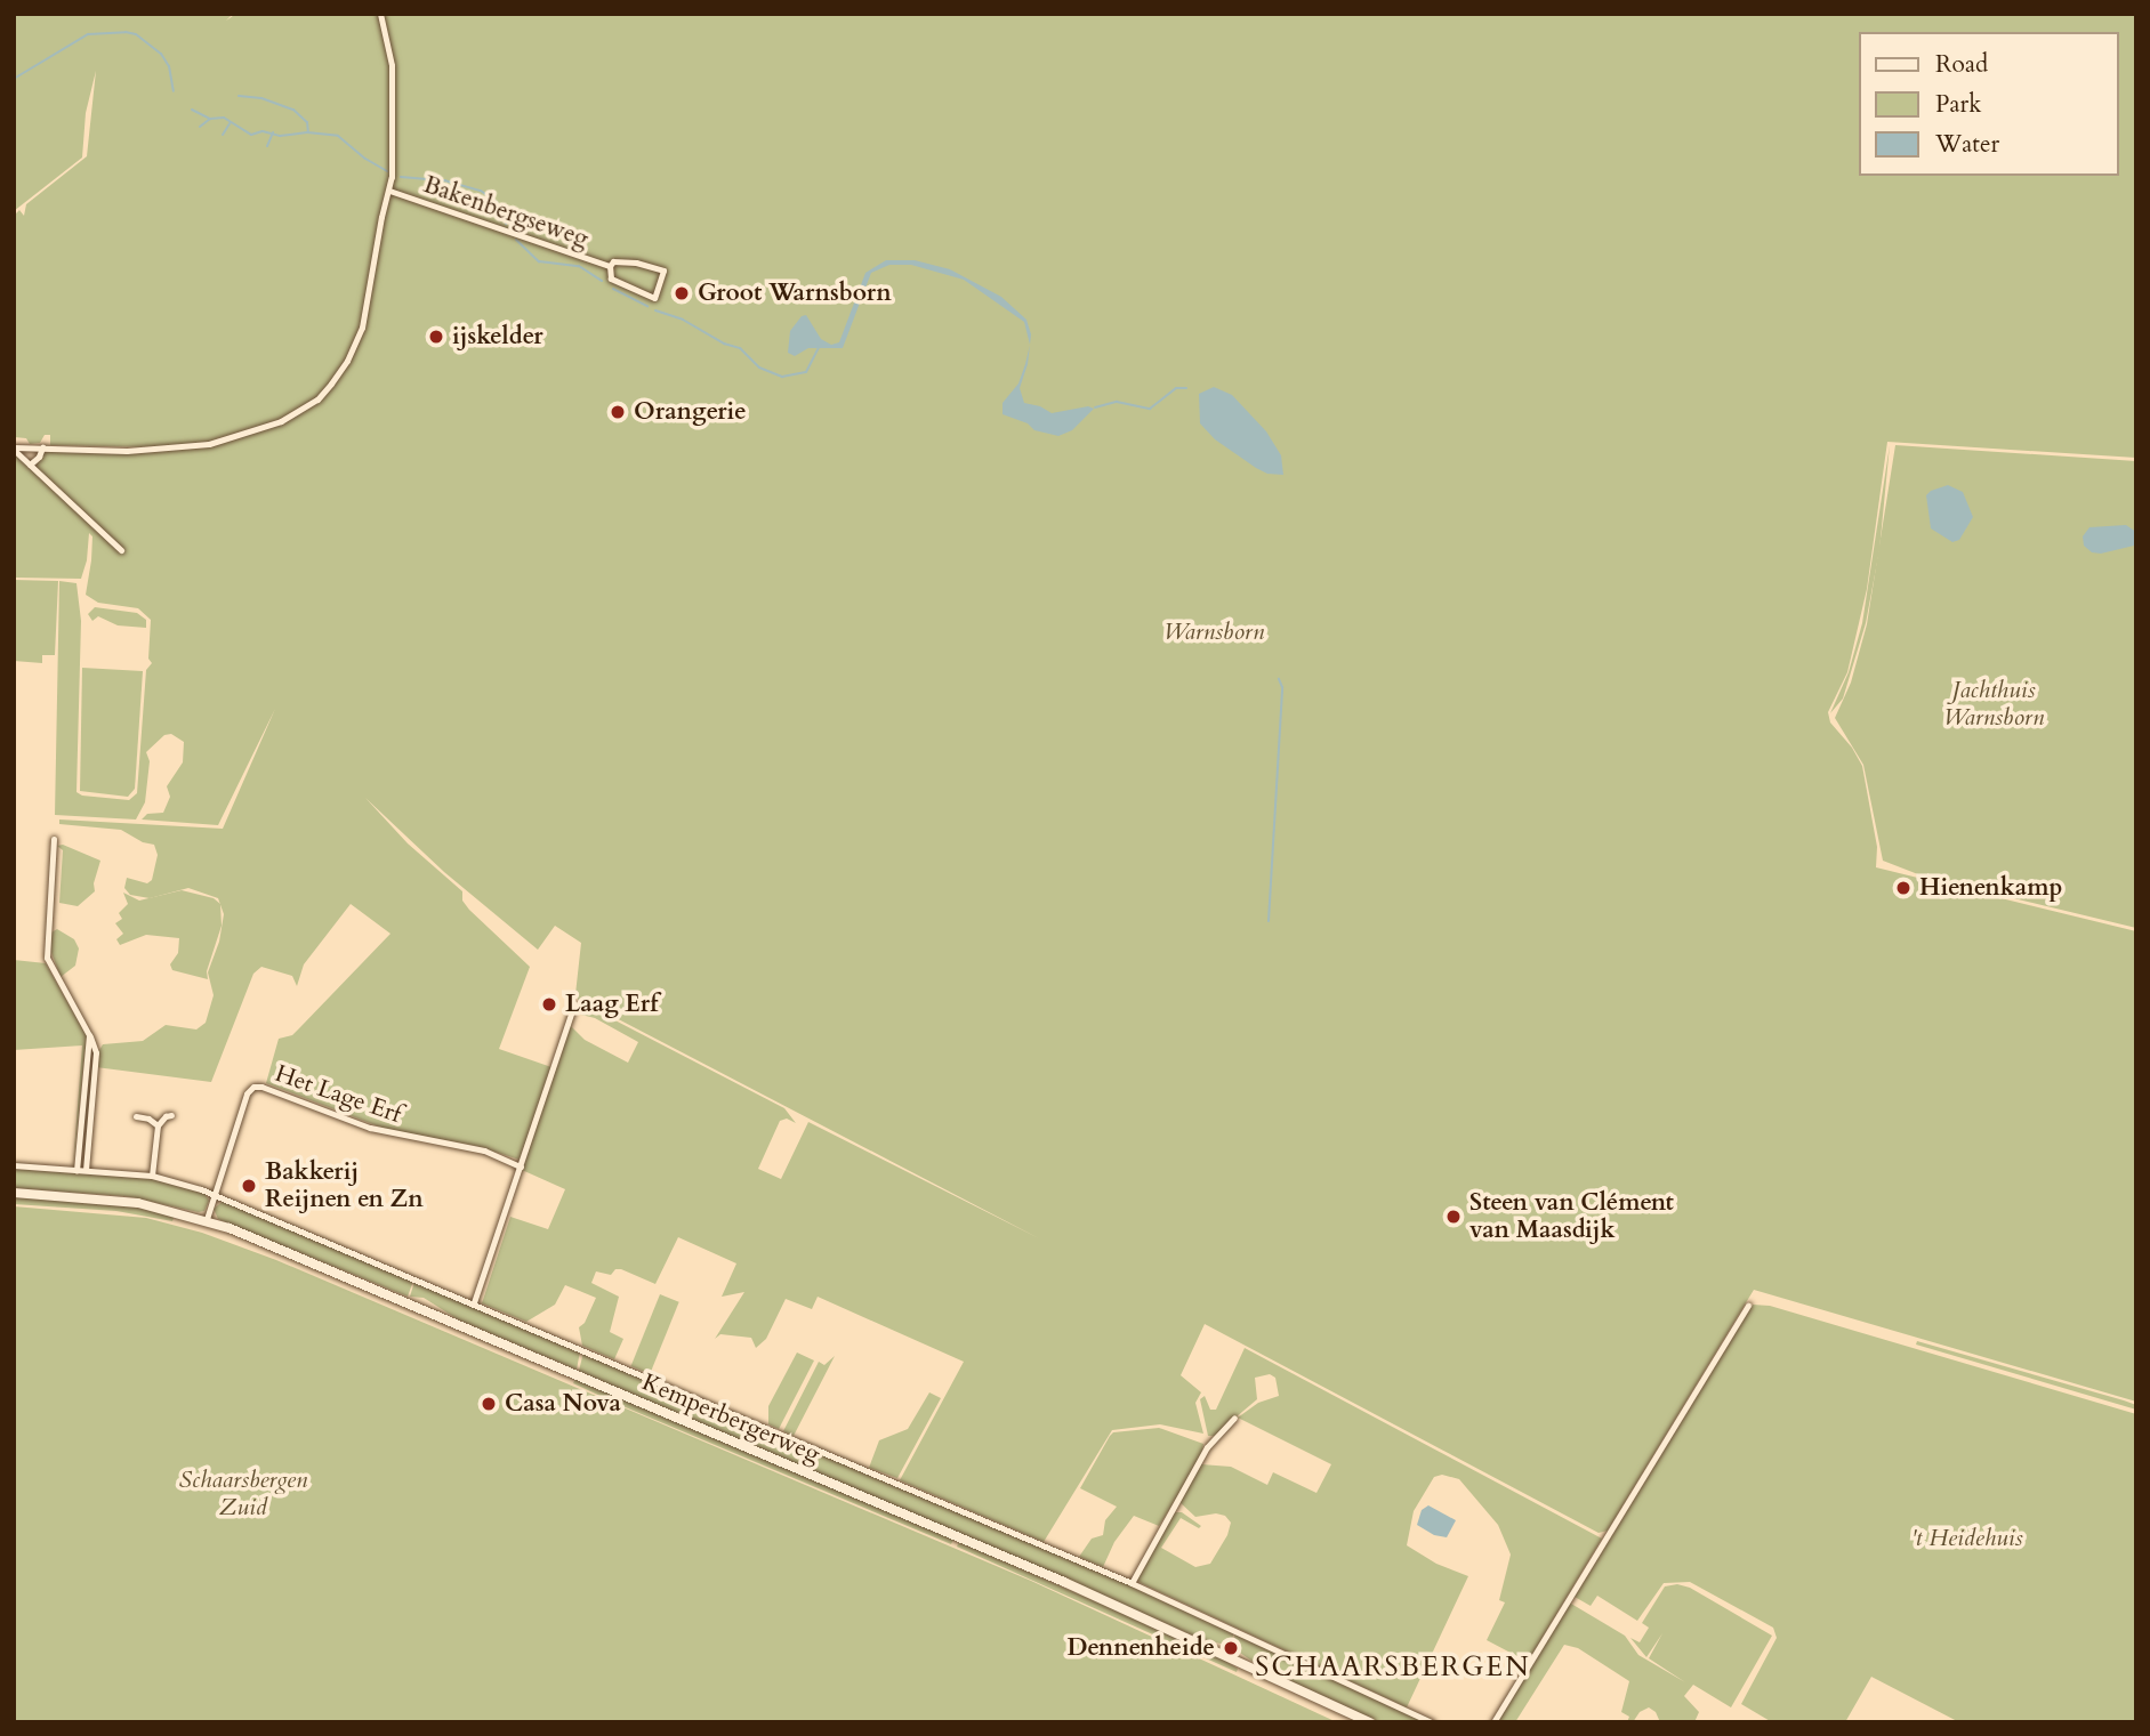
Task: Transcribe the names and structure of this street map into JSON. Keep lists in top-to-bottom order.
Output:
{
  "streets": {
    "main road": ["Kemperbergerweg"],
    "street": ["Bakenbergseweg", "Het Lage Erf"]
  },
  "crossings": [
    ["Het Lage Erf", "Kemperbergerweg"]
  ],
  "districts": ["SCHAARSBERGEN"],
  "parks": [
    "Warnsborn",
    "Jachthuis Warnsborn",
    "Schaarsbergen Zuid",
    "'t Heidehuis"
  ],
  "places": [
    "Groot Warnsborn",
    "ijskelder",
    "Orangerie",
    "Hienenkamp",
    "Laag Erf",
    "Bakkerij Reijnen en Zn",
    "Steen van Clément van Maasdijk",
    "Casa Nova",
    "Dennenheide"
  ],
  "legend": ["Road", "Park", "Water"]
}
